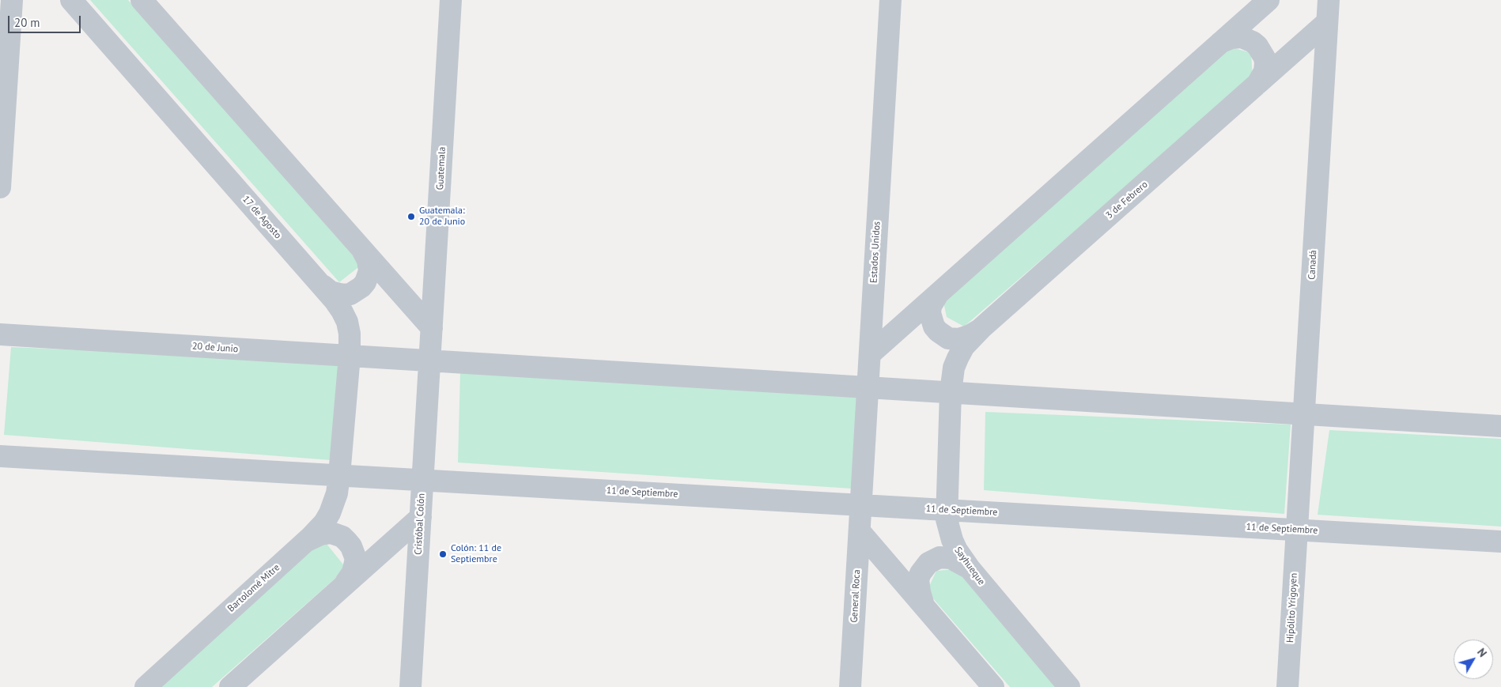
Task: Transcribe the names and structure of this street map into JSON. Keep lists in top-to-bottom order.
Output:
{
  "streets": {
    "street": [
      "Guatemala",
      "3 de Febrero",
      "17 de Agosto",
      "Estados Unidos",
      "Canadá",
      "20 de Junio",
      "11 de Septiembre",
      "Cristóbal Colón",
      "Sayhueque",
      "Bartolomé Mitre",
      "General Roca",
      "Hipólito Yrigoyen"
    ]
  },
  "crossings": [
    ["Guatemala", "20 de Junio"],
    ["Guatemala", "Cristóbal Colón"],
    ["3 de Febrero", "Canadá"],
    ["3 de Febrero", "Sayhueque"],
    ["17 de Agosto", "20 de Junio"],
    ["17 de Agosto", "Bartolomé Mitre"],
    ["Estados Unidos", "11 de Septiembre"],
    ["Estados Unidos", "General Roca"],
    ["Canadá", "11 de Septiembre"],
    ["Canadá", "Hipólito Yrigoyen"],
    ["20 de Junio", "Cristóbal Colón"],
    ["11 de Septiembre", "Cristóbal Colón"],
    ["11 de Septiembre", "Sayhueque"],
    ["11 de Septiembre", "General Roca"],
    ["11 de Septiembre", "Hipólito Yrigoyen"]
  ],
  "places": ["Guatemala: 20 de Junio", "Colón: 11 de Septiembre"],
  "scale_bar": "20 m",
  "north": "top right"
}
